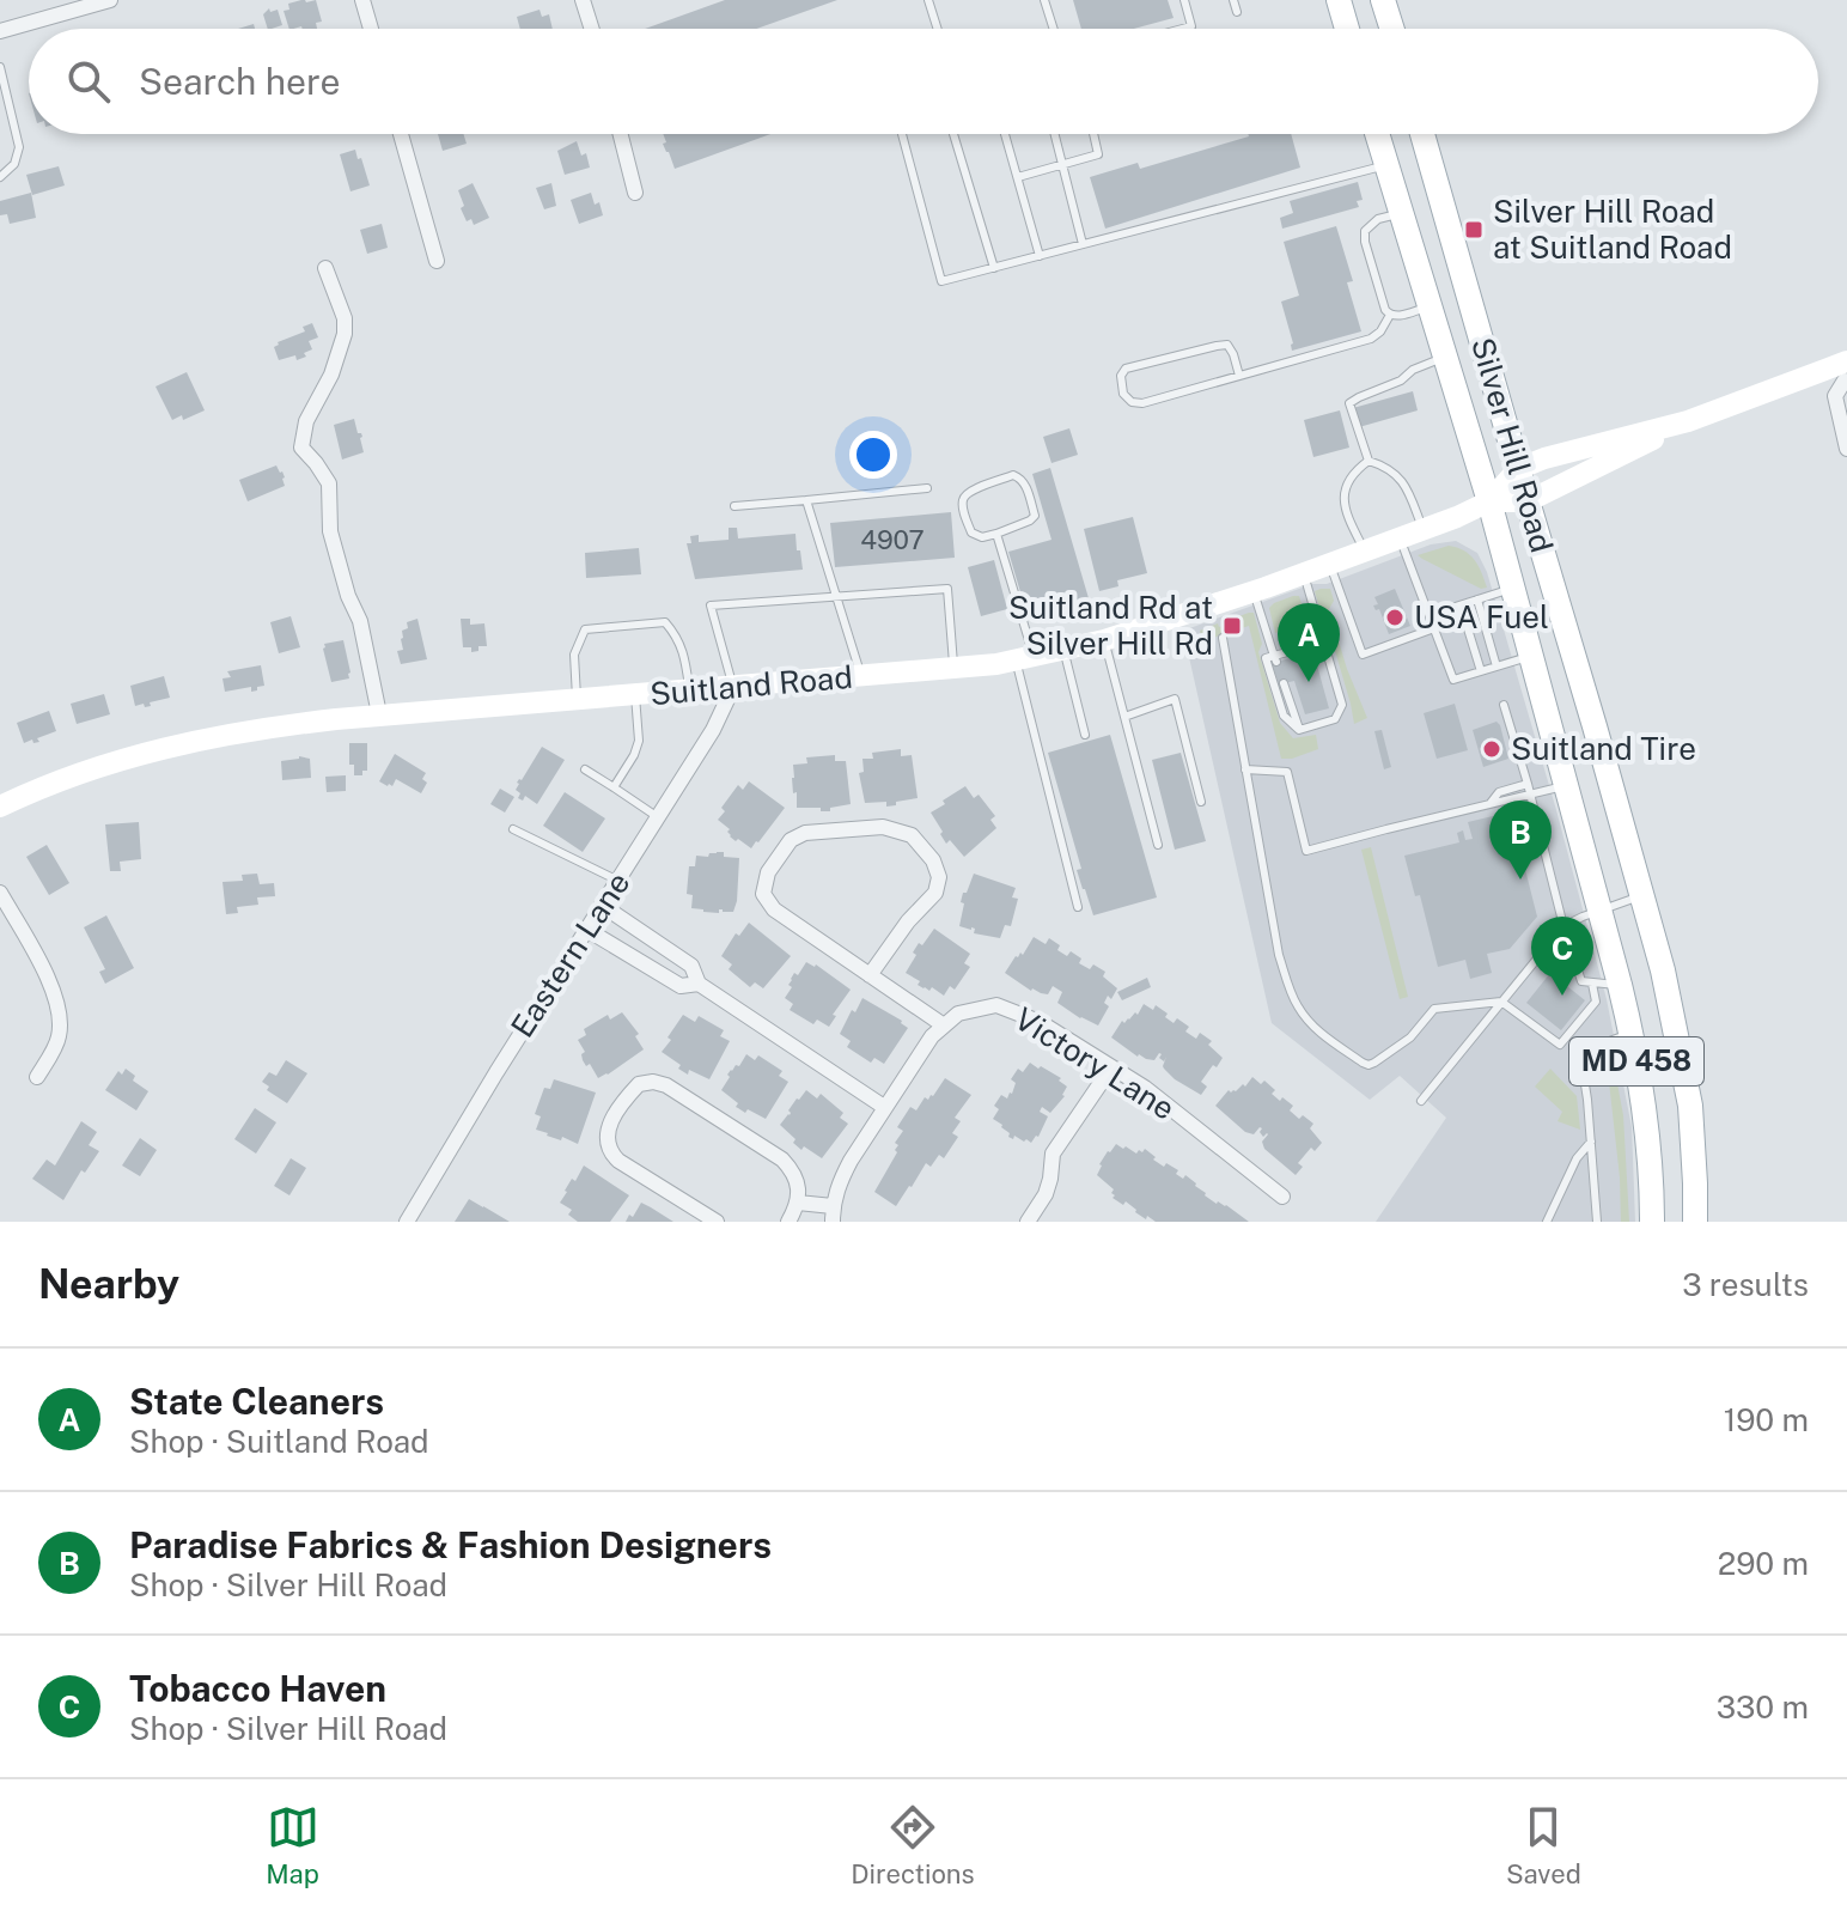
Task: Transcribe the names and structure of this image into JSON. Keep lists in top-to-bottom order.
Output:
{
  "streets": {
    "main road": ["Silver Hill Road", "Suitland Road", "MD 458"],
    "street": ["Eastern Lane", "Victory Lane"]
  },
  "crossings": [
    ["Silver Hill Road", "Suitland Road"],
    ["Suitland Road", "Eastern Lane"]
  ],
  "places": {
    "transit": ["Silver Hill Road at Suitland Road", "Suitland Rd at Silver Hill Rd"],
    "other": ["USA Fuel", "Suitland Tire"]
  },
  "house_numbers": ["4907"],
  "page": {
    "search": "Search here",
    "pins": ["A", "B", "C"],
    "heading": ["Nearby", "3 results"],
    "list": [
      {
        "mark": "A",
        "name": "State Cleaners",
        "note": "Shop · Suitland Road",
        "value": "190 m"
      },
      {
        "mark": "B",
        "name": "Paradise Fabrics & Fashion Designers",
        "note": "Shop · Silver Hill Road",
        "value": "290 m"
      },
      {
        "mark": "C",
        "name": "Tobacco Haven",
        "note": "Shop · Silver Hill Road",
        "value": "330 m"
      }
    ],
    "nav": ["Map", "Directions", "Saved"]
  }
}
